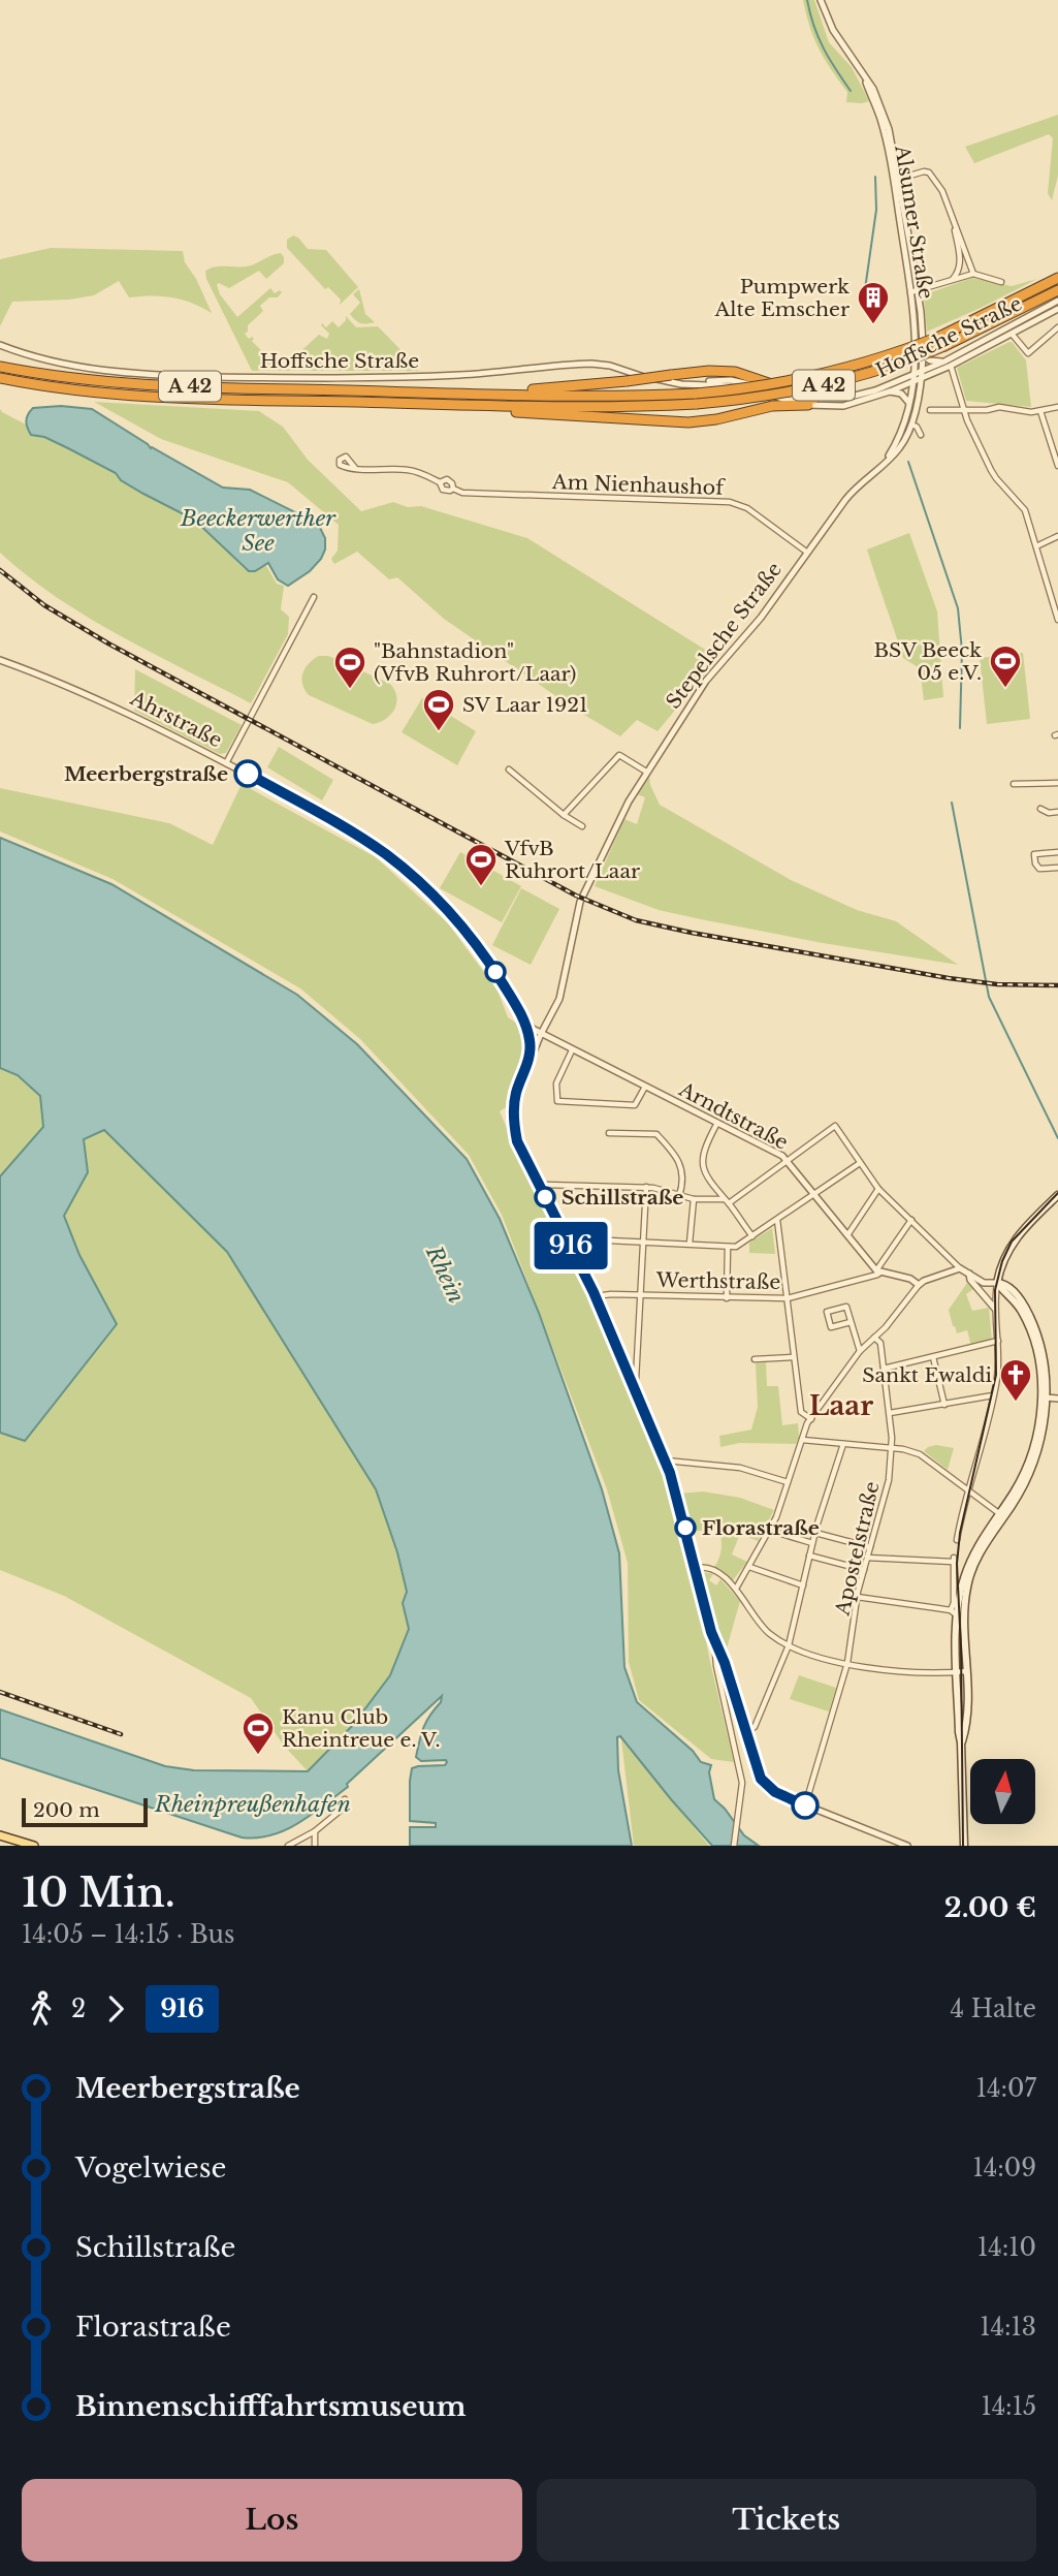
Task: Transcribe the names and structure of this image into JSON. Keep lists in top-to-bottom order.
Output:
{
  "streets": {
    "highway": ["A 42"],
    "street": [
      "Alsumer Straße",
      "Hoffsche Straße",
      "Am Nienhaushof",
      "Stepelsche Straße",
      "Ahrstraße",
      "Arndtstraße",
      "Werthstraße",
      "Apostelstraße"
    ]
  },
  "crossings": [
    ["Alsumer Straße", "Hoffsche Straße"],
    ["Alsumer Straße", "Stepelsche Straße"],
    ["Hoffsche Straße", "Stepelsche Straße"],
    ["Am Nienhaushof", "Stepelsche Straße"],
    ["Stepelsche Straße", "Ahrstraße"],
    ["Stepelsche Straße", "Arndtstraße"],
    ["Stepelsche Straße", "Werthstraße"],
    ["Stepelsche Straße", "Apostelstraße"],
    ["Ahrstraße", "Arndtstraße"],
    ["Arndtstraße", "Werthstraße"]
  ],
  "districts": ["Laar"],
  "water": ["Beeckerwerther See", "Rhein", "Rheinpreußenhafen"],
  "places": {
    "building": ["Pumpwerk Alte Emscher"],
    "sports": [
      "BSV Beeck 05 e.V.",
      "\"Bahnstadion\" (VfvB Ruhrort/Laar)",
      "SV Laar 1921",
      "VfvB Ruhrort/Laar",
      "Kanu Club Rheintreue e. V."
    ],
    "other": ["Meerbergstraße", "Schillstraße", "Florastraße"],
    "church": ["Sankt Ewaldi"]
  },
  "lines": ["bus line 916"],
  "scale_bar": "200 m",
  "north": "top",
  "page": {
    "on_map": "916",
    "scale": "200 m",
    "heading": ["10 Min.", "14:05 – 14:15 · Bus", "2.00 €"],
    "legs": ["2", "916", "4 Halte"],
    "list": [
      {
        "name": "Meerbergstraße",
        "value": "14:07"
      },
      {
        "name": "Vogelwiese",
        "value": "14:09"
      },
      {
        "name": "Schillstraße",
        "value": "14:10"
      },
      {
        "name": "Florastraße",
        "value": "14:13"
      },
      {
        "name": "Binnenschifffahrtsmuseum",
        "value": "14:15"
      }
    ],
    "buttons": ["Los", "Tickets"]
  }
}
